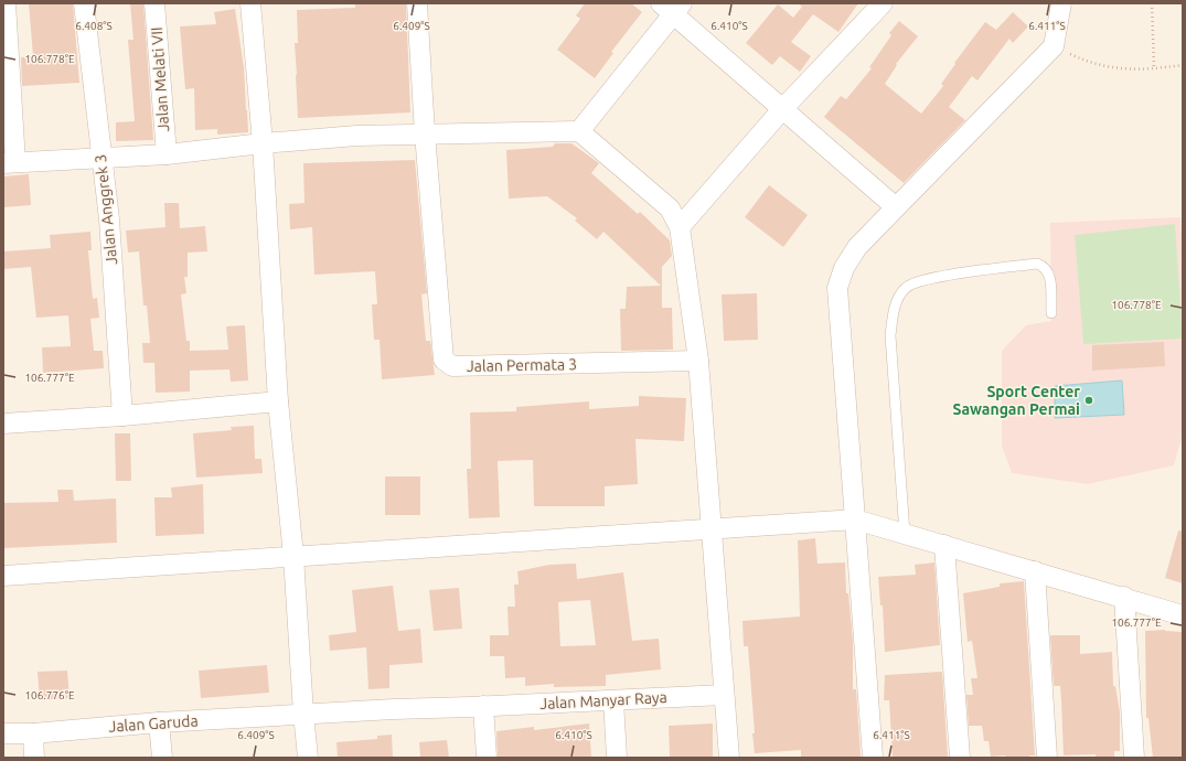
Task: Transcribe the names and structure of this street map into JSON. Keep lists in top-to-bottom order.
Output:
{
  "streets": {
    "street": [
      "Jalan Melati VII",
      "Jalan Anggrek 3",
      "Jalan Permata 3",
      "Jalan Manyar Raya",
      "Jalan Garuda"
    ]
  },
  "crossings": [
    ["Jalan Manyar Raya", "Jalan Garuda"]
  ],
  "places": ["Sport Center Sawangan Permai"],
  "coordinates": [
    "6.408°S",
    "6.409°S",
    "6.410°S",
    "6.411°S",
    "106.778°E",
    "106.777°E",
    "106.776°E"
  ]
}
